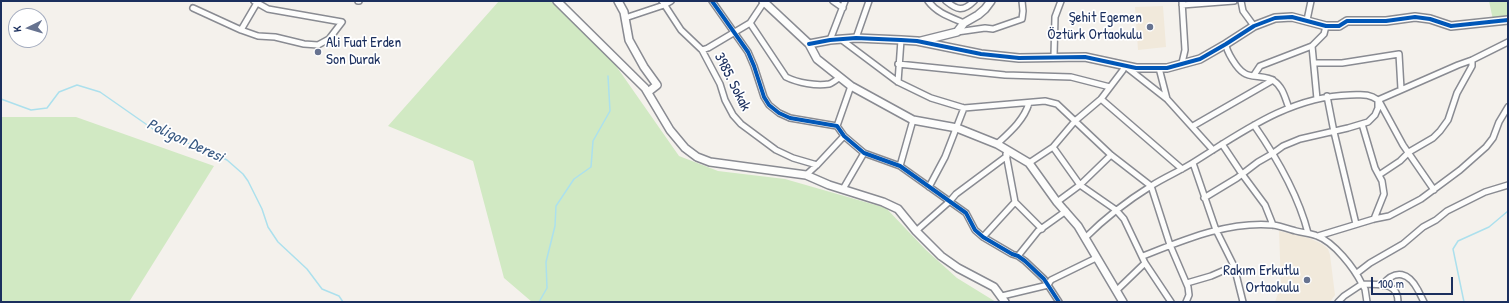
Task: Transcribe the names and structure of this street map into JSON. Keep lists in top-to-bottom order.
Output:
{
  "streets": {
    "street": ["3985. Sokak"]
  },
  "water": ["Poligon Deresi"],
  "places": ["Şehit Egemen Öztürk Ortaokulu", "Ali Fuat Erden Son Durak", "Rakım Erkutlu Ortaokulu"],
  "scale_bar": "100 m",
  "north": "left"
}
